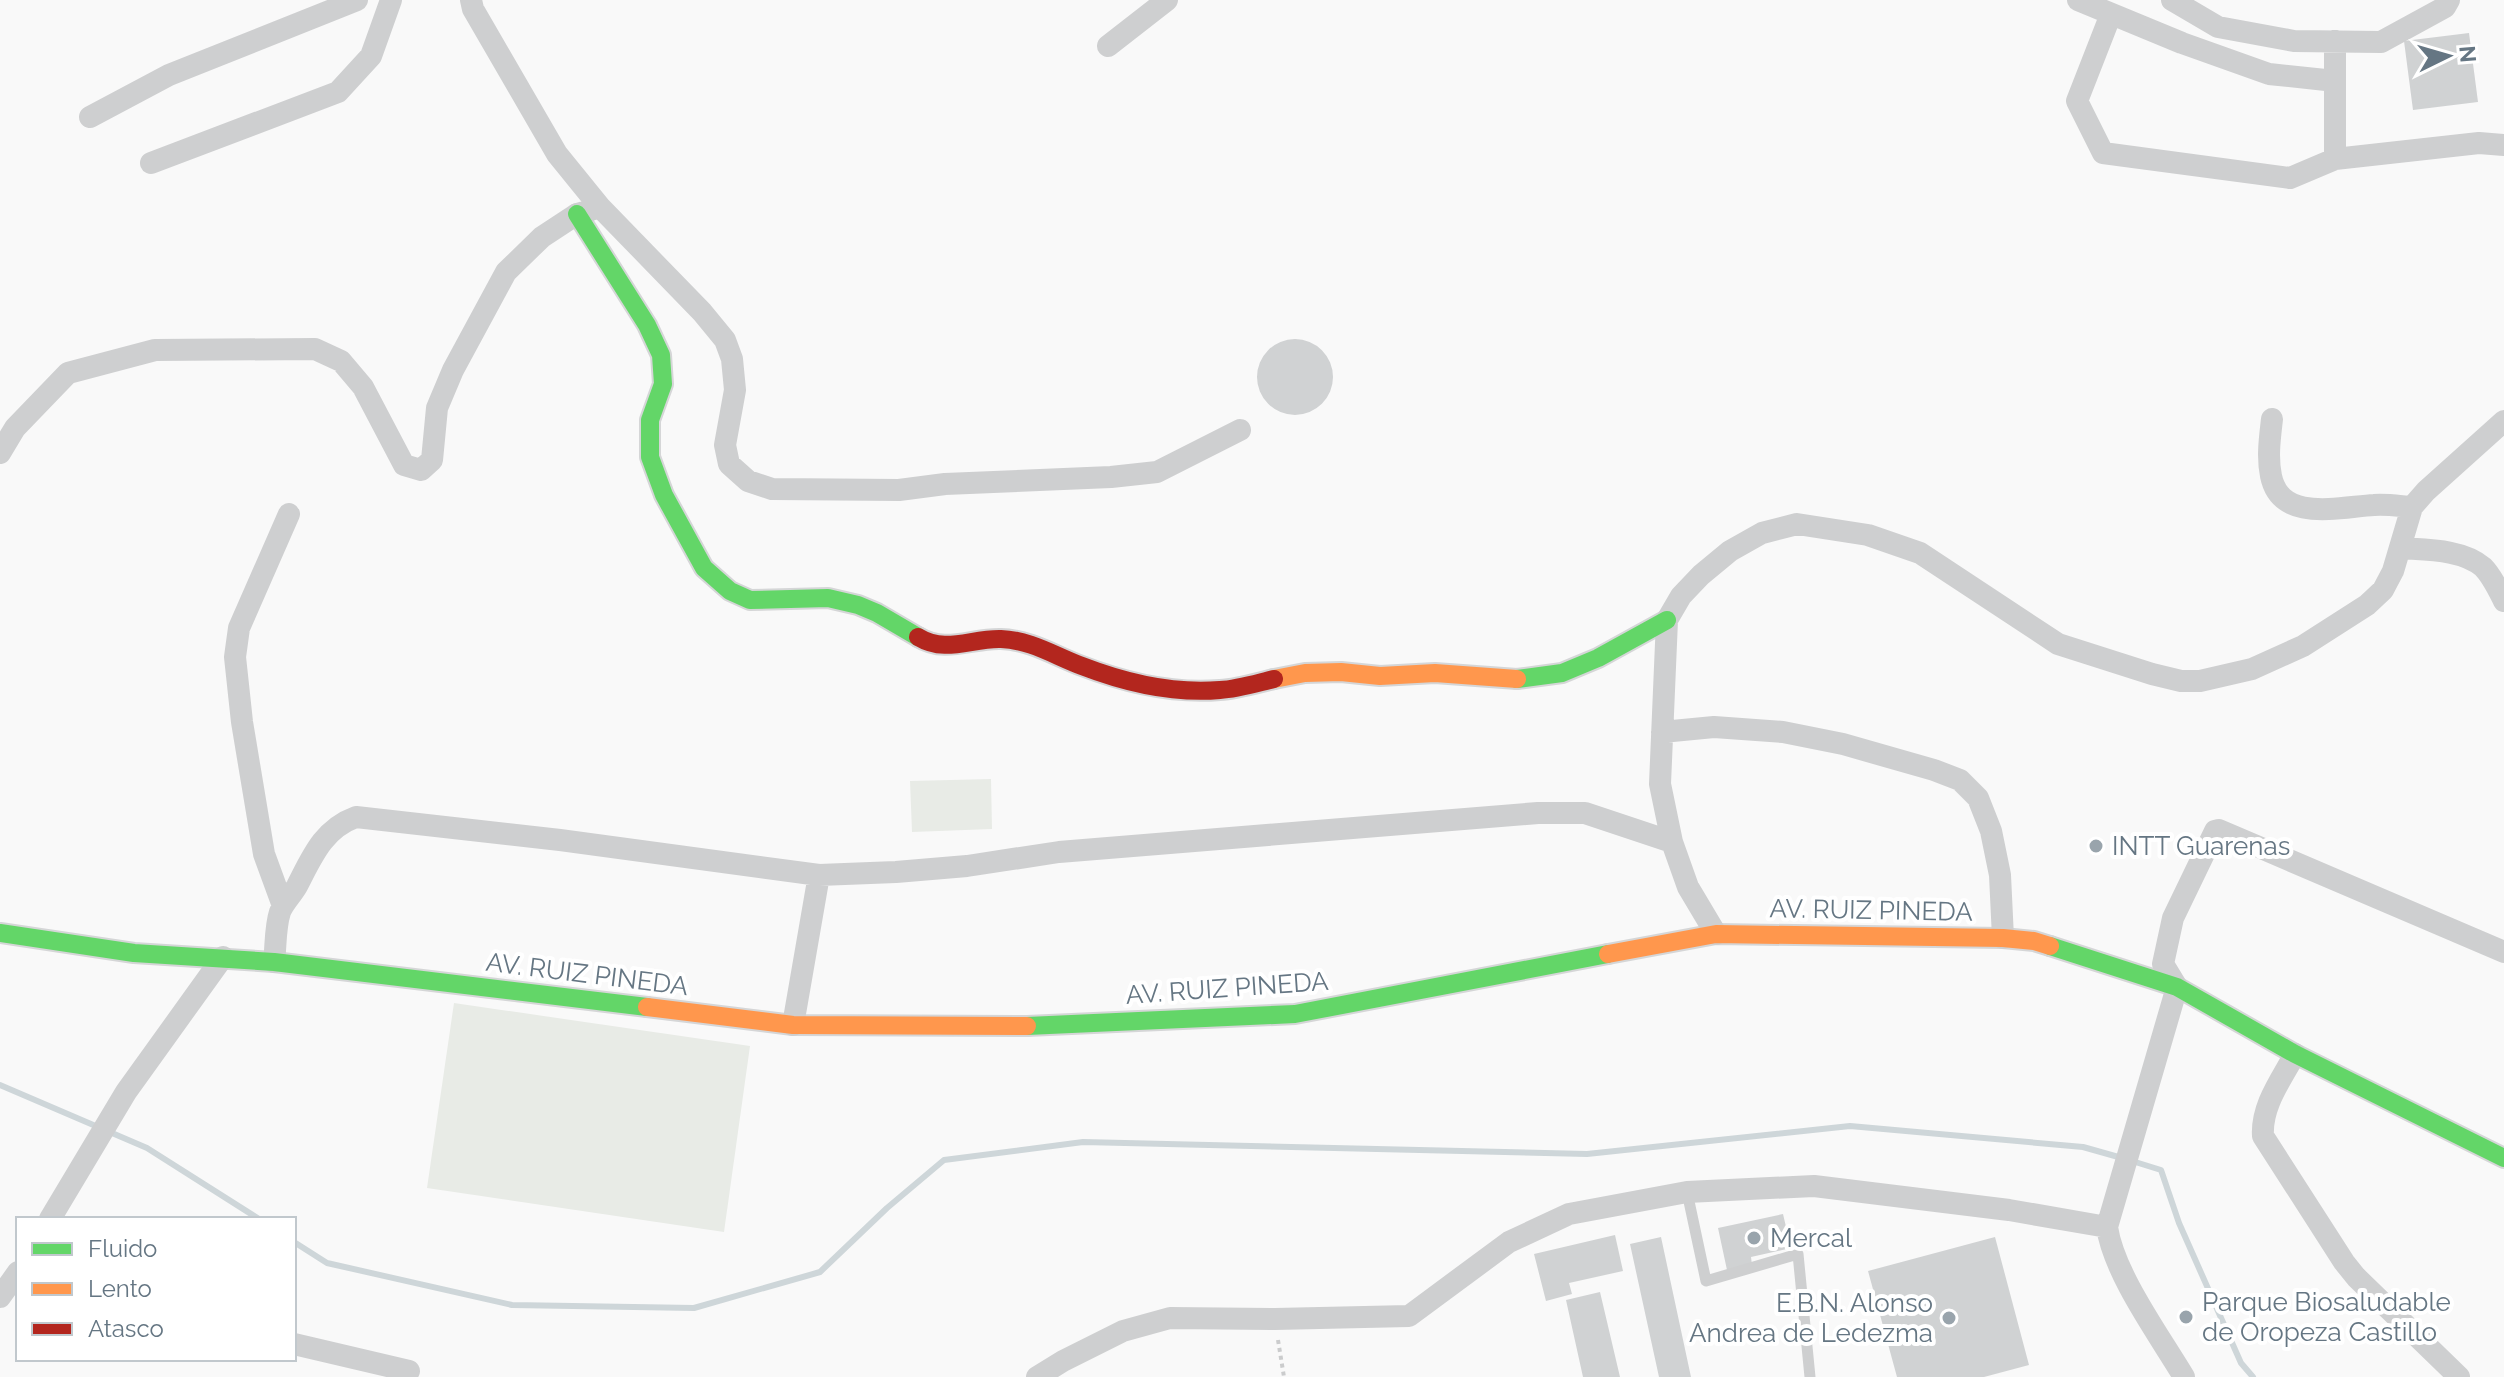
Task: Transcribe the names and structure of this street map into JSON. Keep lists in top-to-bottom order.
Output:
{
  "streets": {
    "street": ["AV. RUIZ PINEDA"]
  },
  "places": [
    "INTT Guarenas",
    "Mercal",
    "Parque Biosaludable de Oropeza Castillo",
    "E.B.N. Alonso Andrea de Ledezma"
  ],
  "legend": ["Fluido", "Lento", "Atasco"],
  "north": "right"
}
